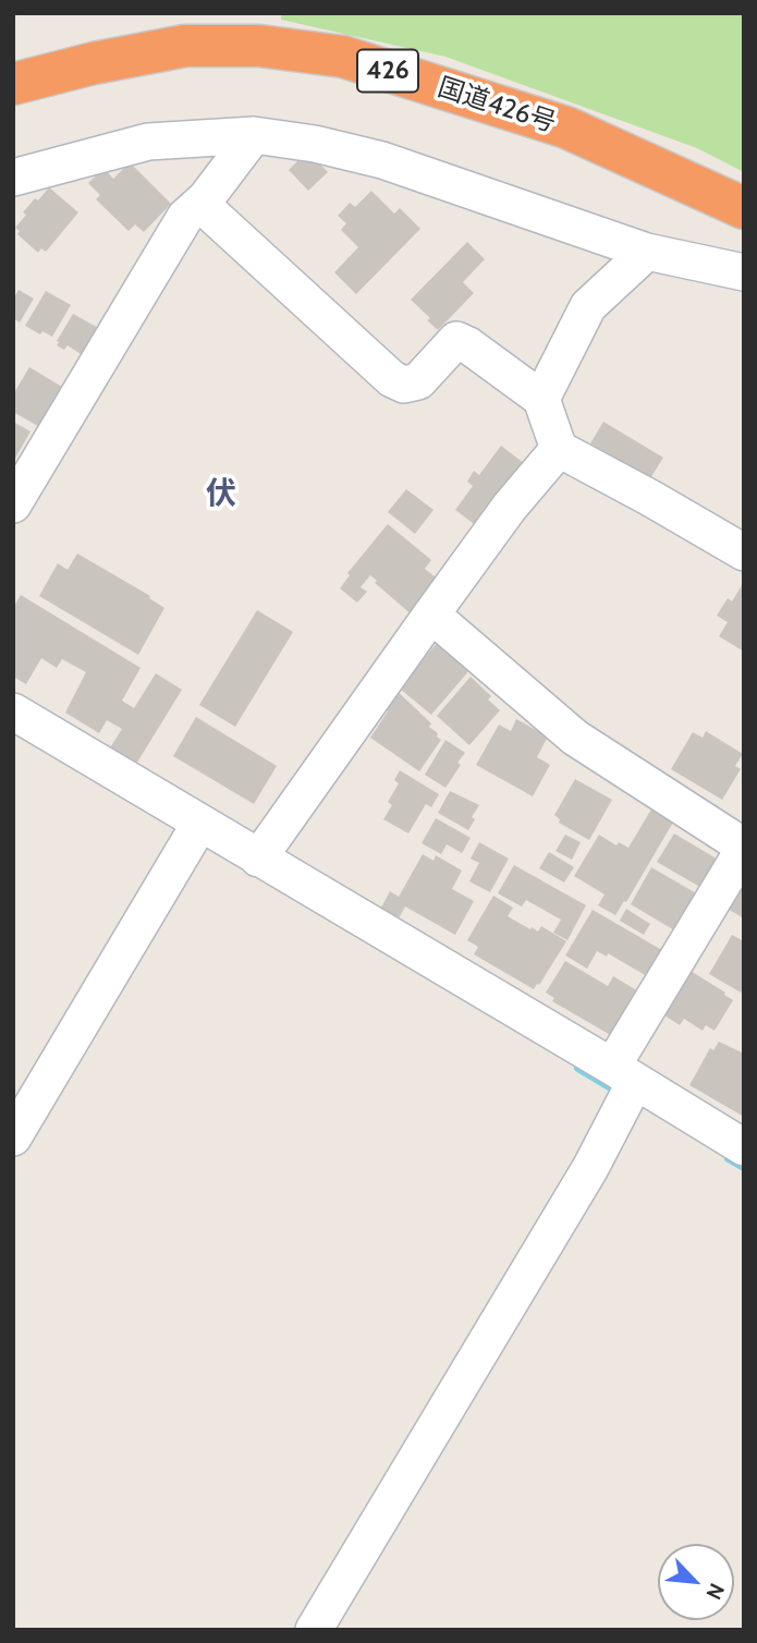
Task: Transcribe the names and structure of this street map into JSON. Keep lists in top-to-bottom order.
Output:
{
  "streets": {
    "highway": ["426", "国道426号"]
  },
  "districts": ["伏"],
  "north": "bottom right"
}
